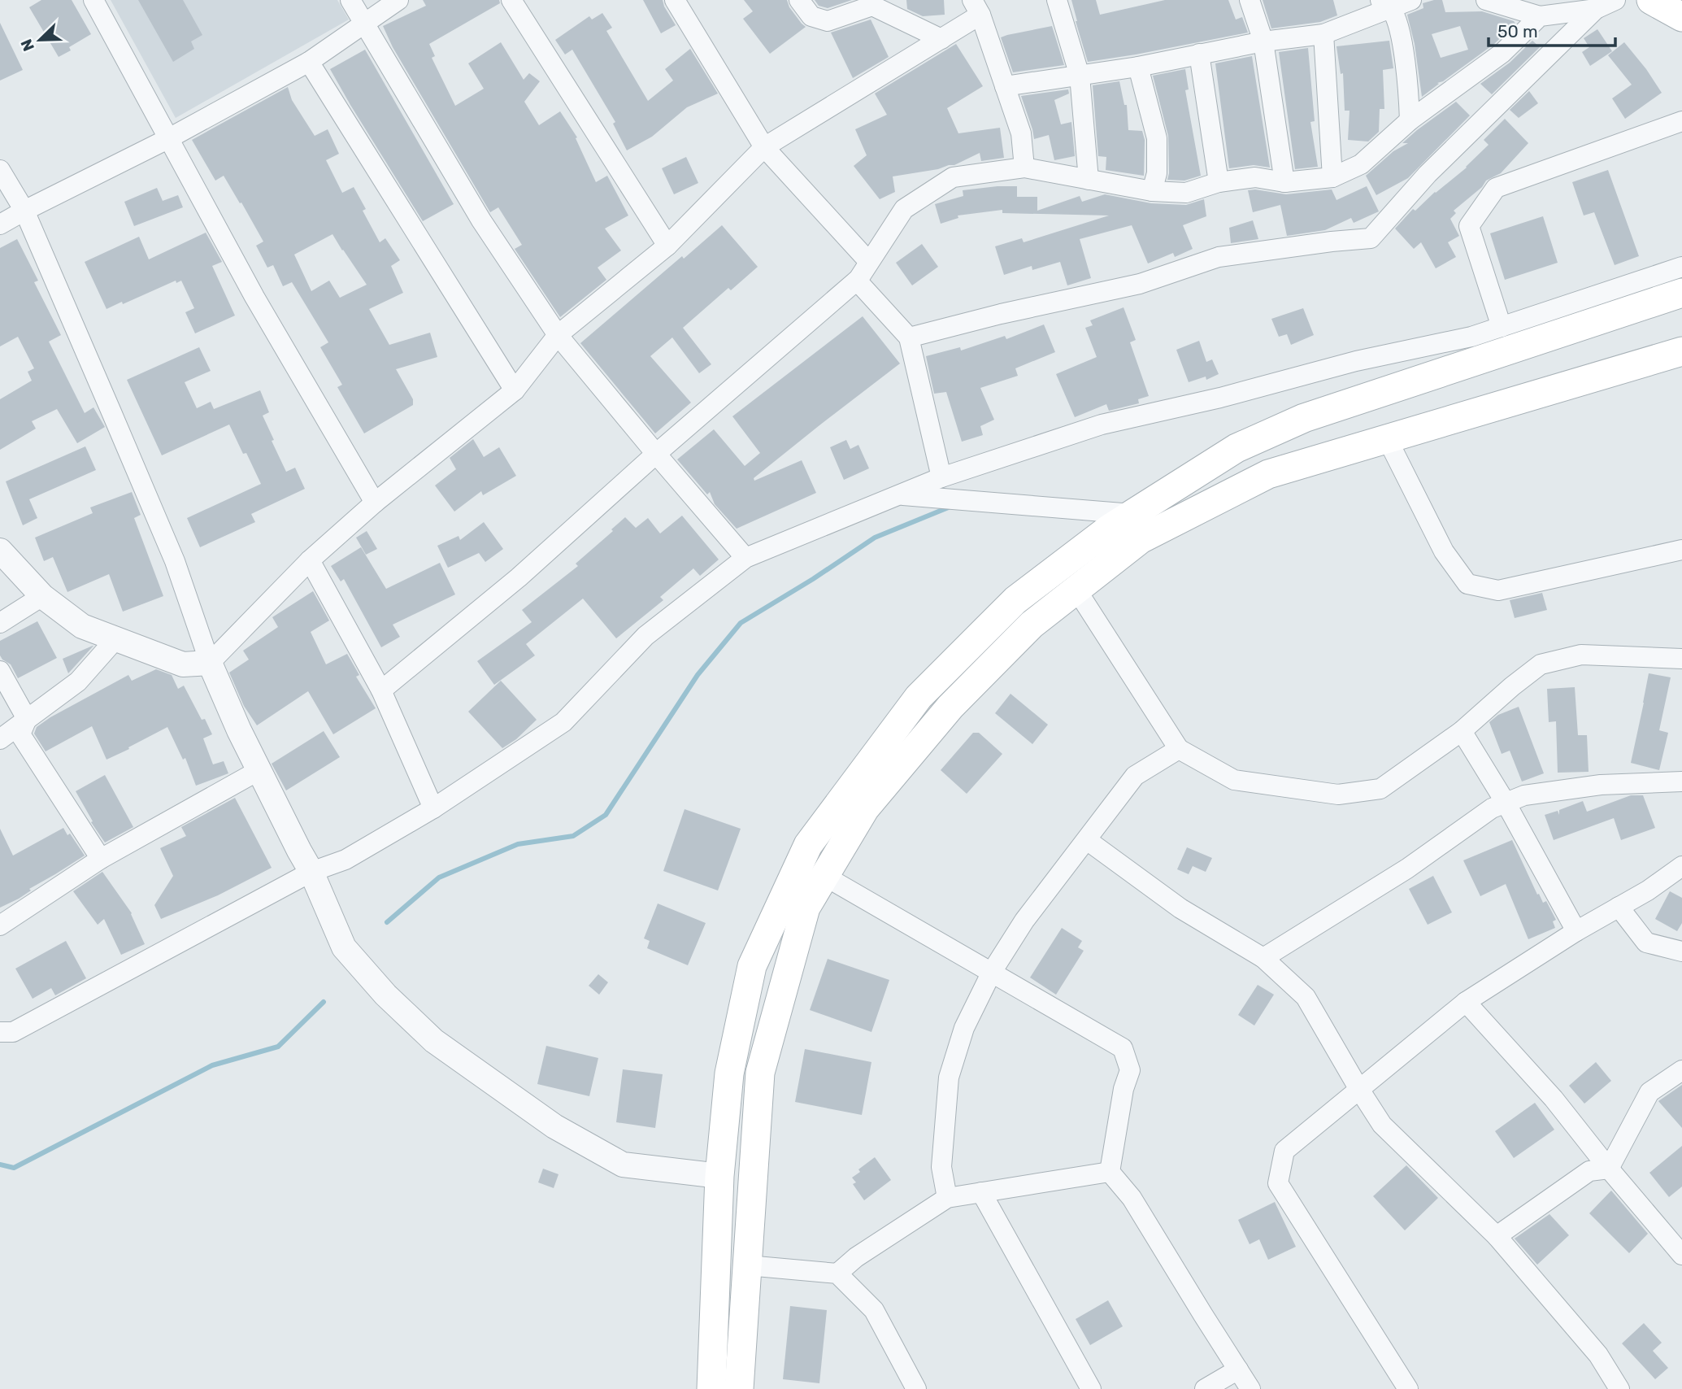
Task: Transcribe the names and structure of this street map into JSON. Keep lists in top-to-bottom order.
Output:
{
  "scale_bar": "50 m",
  "north": "bottom left"
}
